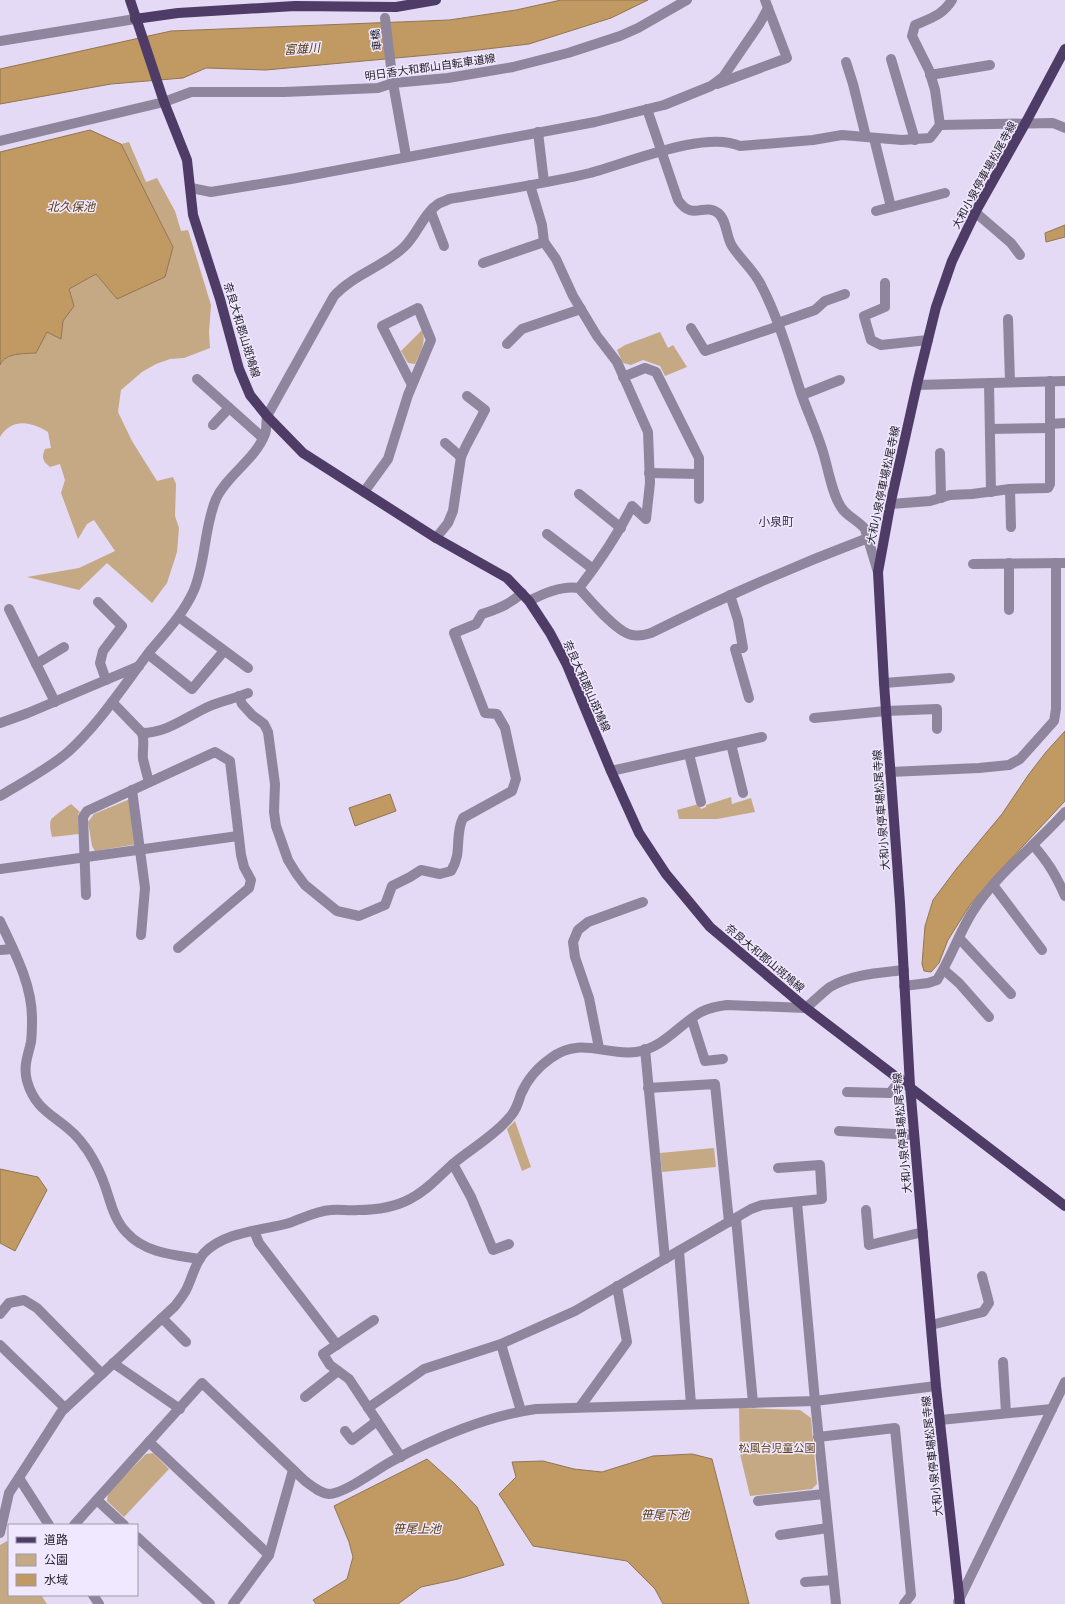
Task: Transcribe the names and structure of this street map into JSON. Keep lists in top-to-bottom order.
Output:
{
  "streets": {
    "main road": ["大和小泉停車場松尾寺線", "奈良大和郡山斑鳩線"],
    "street": ["車橋", "明日香大和郡山自転車道線"]
  },
  "crossings": [
    ["車橋", "明日香大和郡山自転車道線"],
    ["明日香大和郡山自転車道線", "奈良大和郡山斑鳩線"],
    ["大和小泉停車場松尾寺線", "奈良大和郡山斑鳩線"]
  ],
  "districts": ["小泉町"],
  "water": [
    "富雄川",
    "北久保池",
    "笹尾下池",
    "笹尾上池"
  ],
  "parks": ["松風台児童公園"],
  "legend": ["道路", "公園", "水域"]
}
